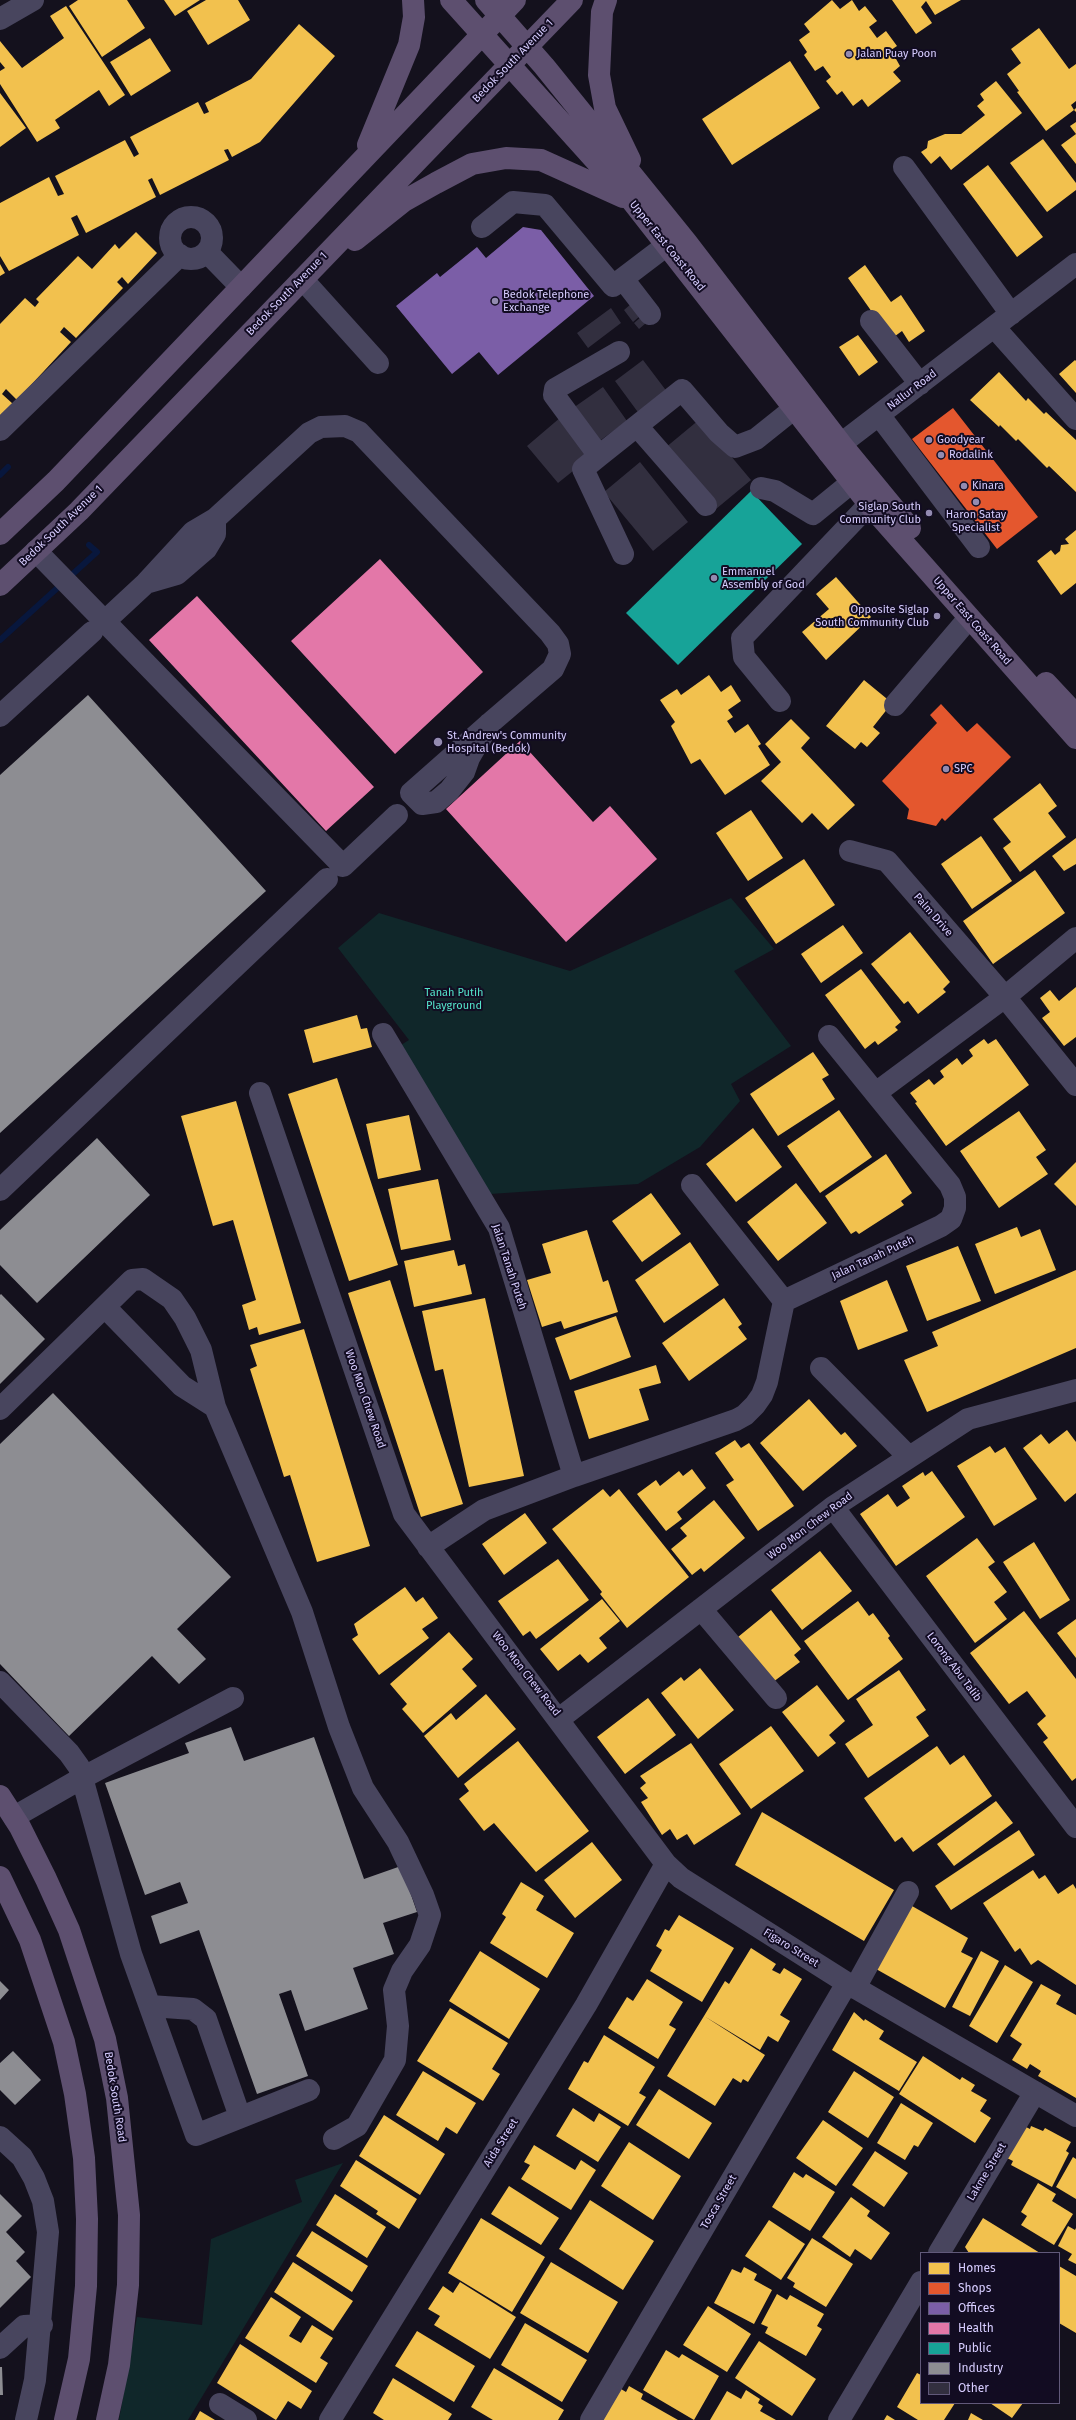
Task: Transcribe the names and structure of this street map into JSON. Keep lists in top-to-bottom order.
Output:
{
  "streets": {
    "main road": ["Bedok South Avenue 1", "Upper East Coast Road", "Bedok South Road"],
    "street": [
      "Nallur Road",
      "Palm Drive",
      "Jalan Tanah Puteh",
      "Woo Mon Chew Road",
      "Lorong Abu Talib",
      "Figaro Street",
      "Aida Street",
      "Lakme Street",
      "Tosca Street"
    ]
  },
  "crossings": [
    ["Bedok South Avenue 1", "Upper East Coast Road"],
    ["Upper East Coast Road", "Nallur Road"],
    ["Woo Mon Chew Road", "Lorong Abu Talib"],
    ["Woo Mon Chew Road", "Figaro Street"],
    ["Figaro Street", "Aida Street"],
    ["Figaro Street", "Lakme Street"],
    ["Figaro Street", "Tosca Street"]
  ],
  "parks": ["Tanah Putih Playground"],
  "places": [
    "Jalan Puay Poon",
    "Bedok Telephone Exchange",
    "Goodyear",
    "Rodalink",
    "Kinara",
    "Haron Satay Specialist",
    "Siglap South Community Club",
    "Emmanuel Assembly of God",
    "Opposite Siglap South Community Club",
    "St. Andrew's Community Hospital (Bedok)",
    "SPC"
  ],
  "legend": [
    "Homes",
    "Shops",
    "Offices",
    "Health",
    "Public",
    "Industry",
    "Other"
  ]
}
